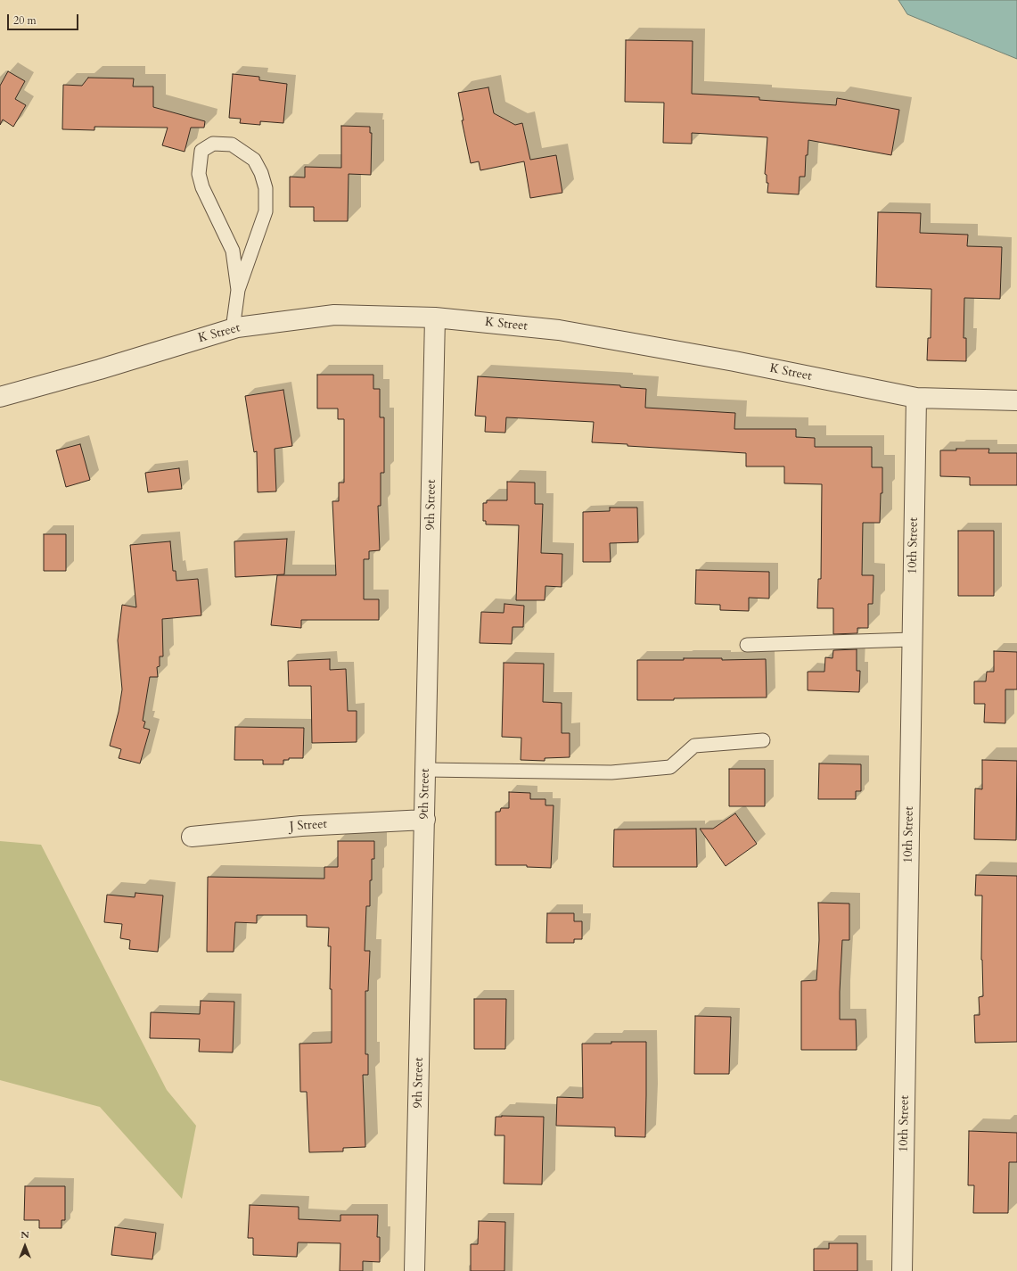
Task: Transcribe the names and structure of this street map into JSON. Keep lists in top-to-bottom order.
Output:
{
  "streets": {
    "street": [
      "K Street",
      "9th Street",
      "10th Street",
      "J Street"
    ]
  },
  "crossings": [
    ["K Street", "9th Street"],
    ["K Street", "10th Street"],
    ["9th Street", "J Street"]
  ],
  "scale_bar": "20 m",
  "north": "top"
}
